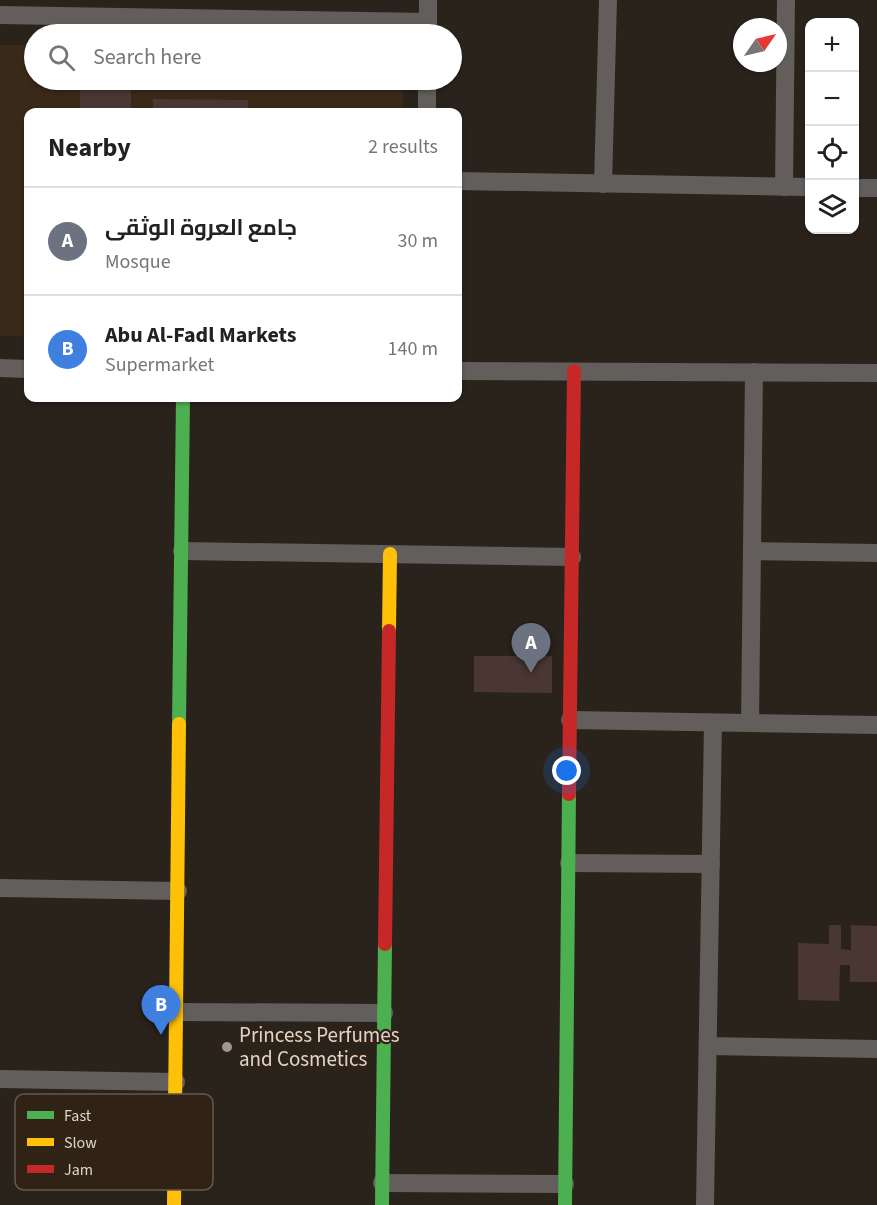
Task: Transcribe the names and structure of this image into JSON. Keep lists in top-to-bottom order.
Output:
{
  "places": ["Princess Perfumes and Cosmetics"],
  "legend": ["Fast", "Slow", "Jam"],
  "north": "top right",
  "page": {
    "map_buttons": ["+", "−"],
    "search": "Search here",
    "heading": ["Nearby", "2 results"],
    "list": [
      {
        "mark": "A",
        "name": "جامع العروة الوثقى",
        "note": "Mosque",
        "value": "30 m"
      },
      {
        "mark": "B",
        "name": "Abu Al-Fadl Markets",
        "note": "Supermarket",
        "value": "140 m"
      }
    ],
    "pins": ["A", "B"]
  }
}
